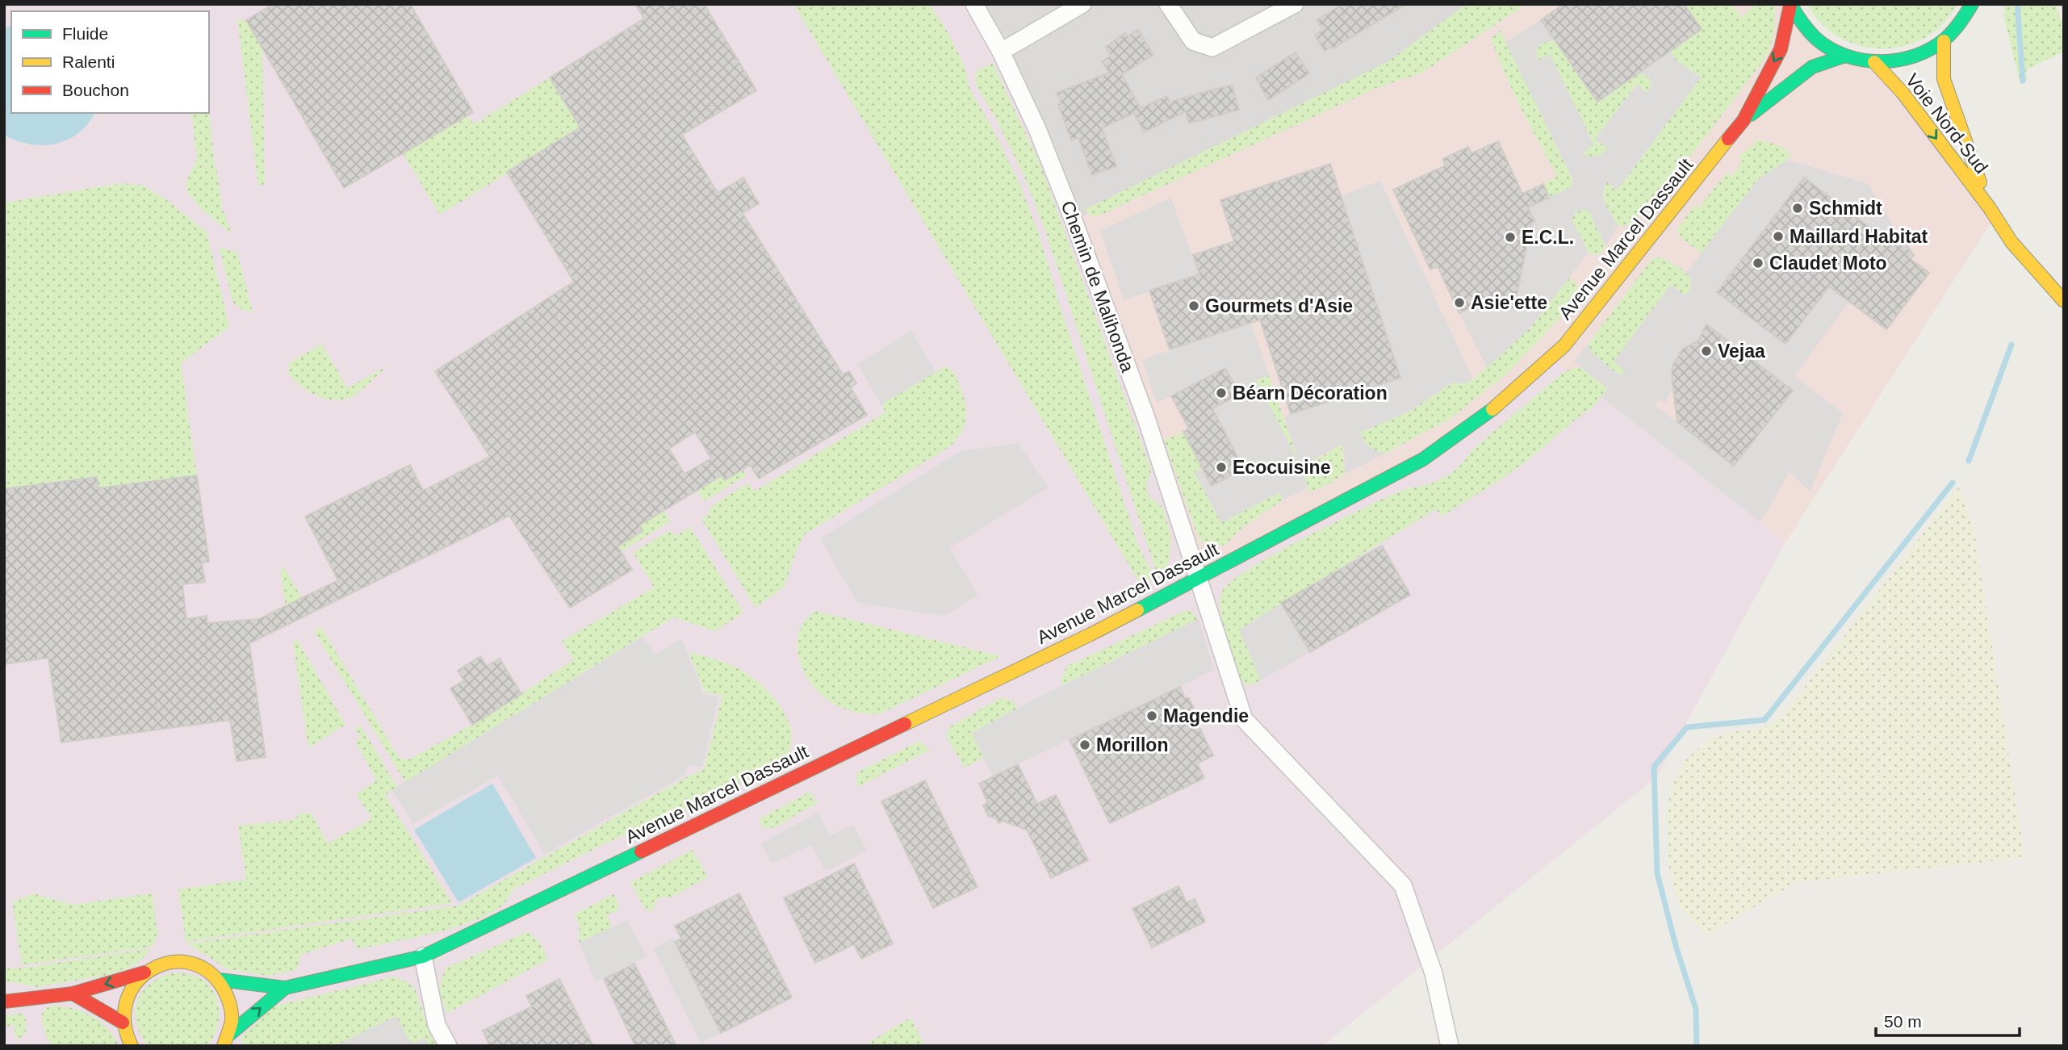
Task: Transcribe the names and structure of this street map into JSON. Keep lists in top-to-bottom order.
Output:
{
  "streets": {
    "street": ["Voie Nord-Sud", "Avenue Marcel Dassault", "Chemin de Malihonda"]
  },
  "crossings": [
    ["Avenue Marcel Dassault", "Chemin de Malihonda"]
  ],
  "places": [
    "Schmidt",
    "Maillard Habitat",
    "E.C.L.",
    "Claudet Moto",
    "Asie'ette",
    "Gourmets d'Asie",
    "Vejaa",
    "Béarn Décoration",
    "Ecocuisine",
    "Magendie",
    "Morillon"
  ],
  "legend": ["Fluide", "Ralenti", "Bouchon"],
  "scale_bar": "50 m"
}
